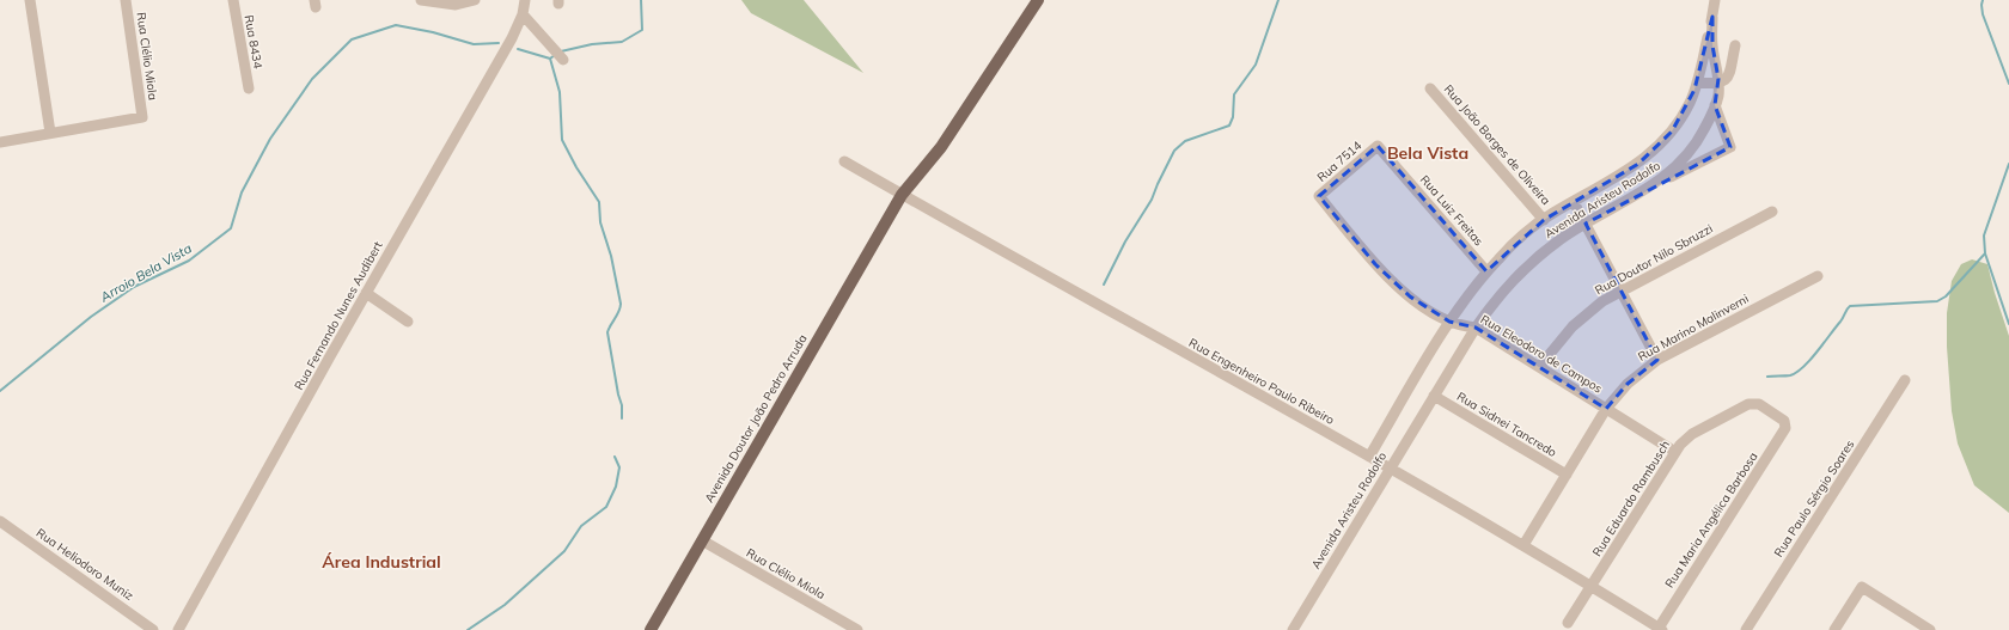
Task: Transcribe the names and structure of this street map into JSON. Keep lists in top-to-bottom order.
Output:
{
  "streets": {
    "main road": ["Avenida Doutor João Pedro Arruda"],
    "street": [
      "Rua 8434",
      "Rua Clélio Miola",
      "Rua João Borges de Oliveira",
      "Rua 7514",
      "Avenida Aristeu Rodolfo",
      "Rua Luiz Freitas",
      "Rua Doutor Nilo Sbruzzi",
      "Rua Fernando Nunes Audibert",
      "Rua Marino Malinverni",
      "Rua Eleodoro de Campos",
      "Rua Engenheiro Paulo Ribeiro",
      "Rua Sidnei Tancredo",
      "Rua Eduardo Rambusch",
      "Rua Paulo Sérgio Soares",
      "Rua Maria Angélica Barbosa",
      "Rua Heliodoro Muniz"
    ]
  },
  "crossings": [
    ["Rua Clélio Miola", "Avenida Doutor João Pedro Arruda"],
    ["Rua João Borges de Oliveira", "Avenida Aristeu Rodolfo"],
    ["Rua 7514", "Rua Luiz Freitas"],
    ["Rua 7514", "Rua Eleodoro de Campos"],
    ["Avenida Aristeu Rodolfo", "Rua Luiz Freitas"],
    ["Avenida Aristeu Rodolfo", "Rua Eleodoro de Campos"],
    ["Avenida Aristeu Rodolfo", "Rua Engenheiro Paulo Ribeiro"],
    ["Avenida Aristeu Rodolfo", "Rua Sidnei Tancredo"],
    ["Rua Doutor Nilo Sbruzzi", "Rua Eleodoro de Campos"],
    ["Rua Marino Malinverni", "Rua Eleodoro de Campos"],
    ["Rua Marino Malinverni", "Rua Engenheiro Paulo Ribeiro"],
    ["Rua Marino Malinverni", "Rua Sidnei Tancredo"],
    ["Rua Eleodoro de Campos", "Rua Eduardo Rambusch"],
    ["Rua Engenheiro Paulo Ribeiro", "Avenida Doutor João Pedro Arruda"],
    ["Rua Engenheiro Paulo Ribeiro", "Rua Eduardo Rambusch"],
    ["Rua Engenheiro Paulo Ribeiro", "Rua Maria Angélica Barbosa"],
    ["Rua Eduardo Rambusch", "Rua Maria Angélica Barbosa"]
  ],
  "districts": ["Bela Vista", "Área Industrial"],
  "water": ["Arroio Bela Vista"]
}
